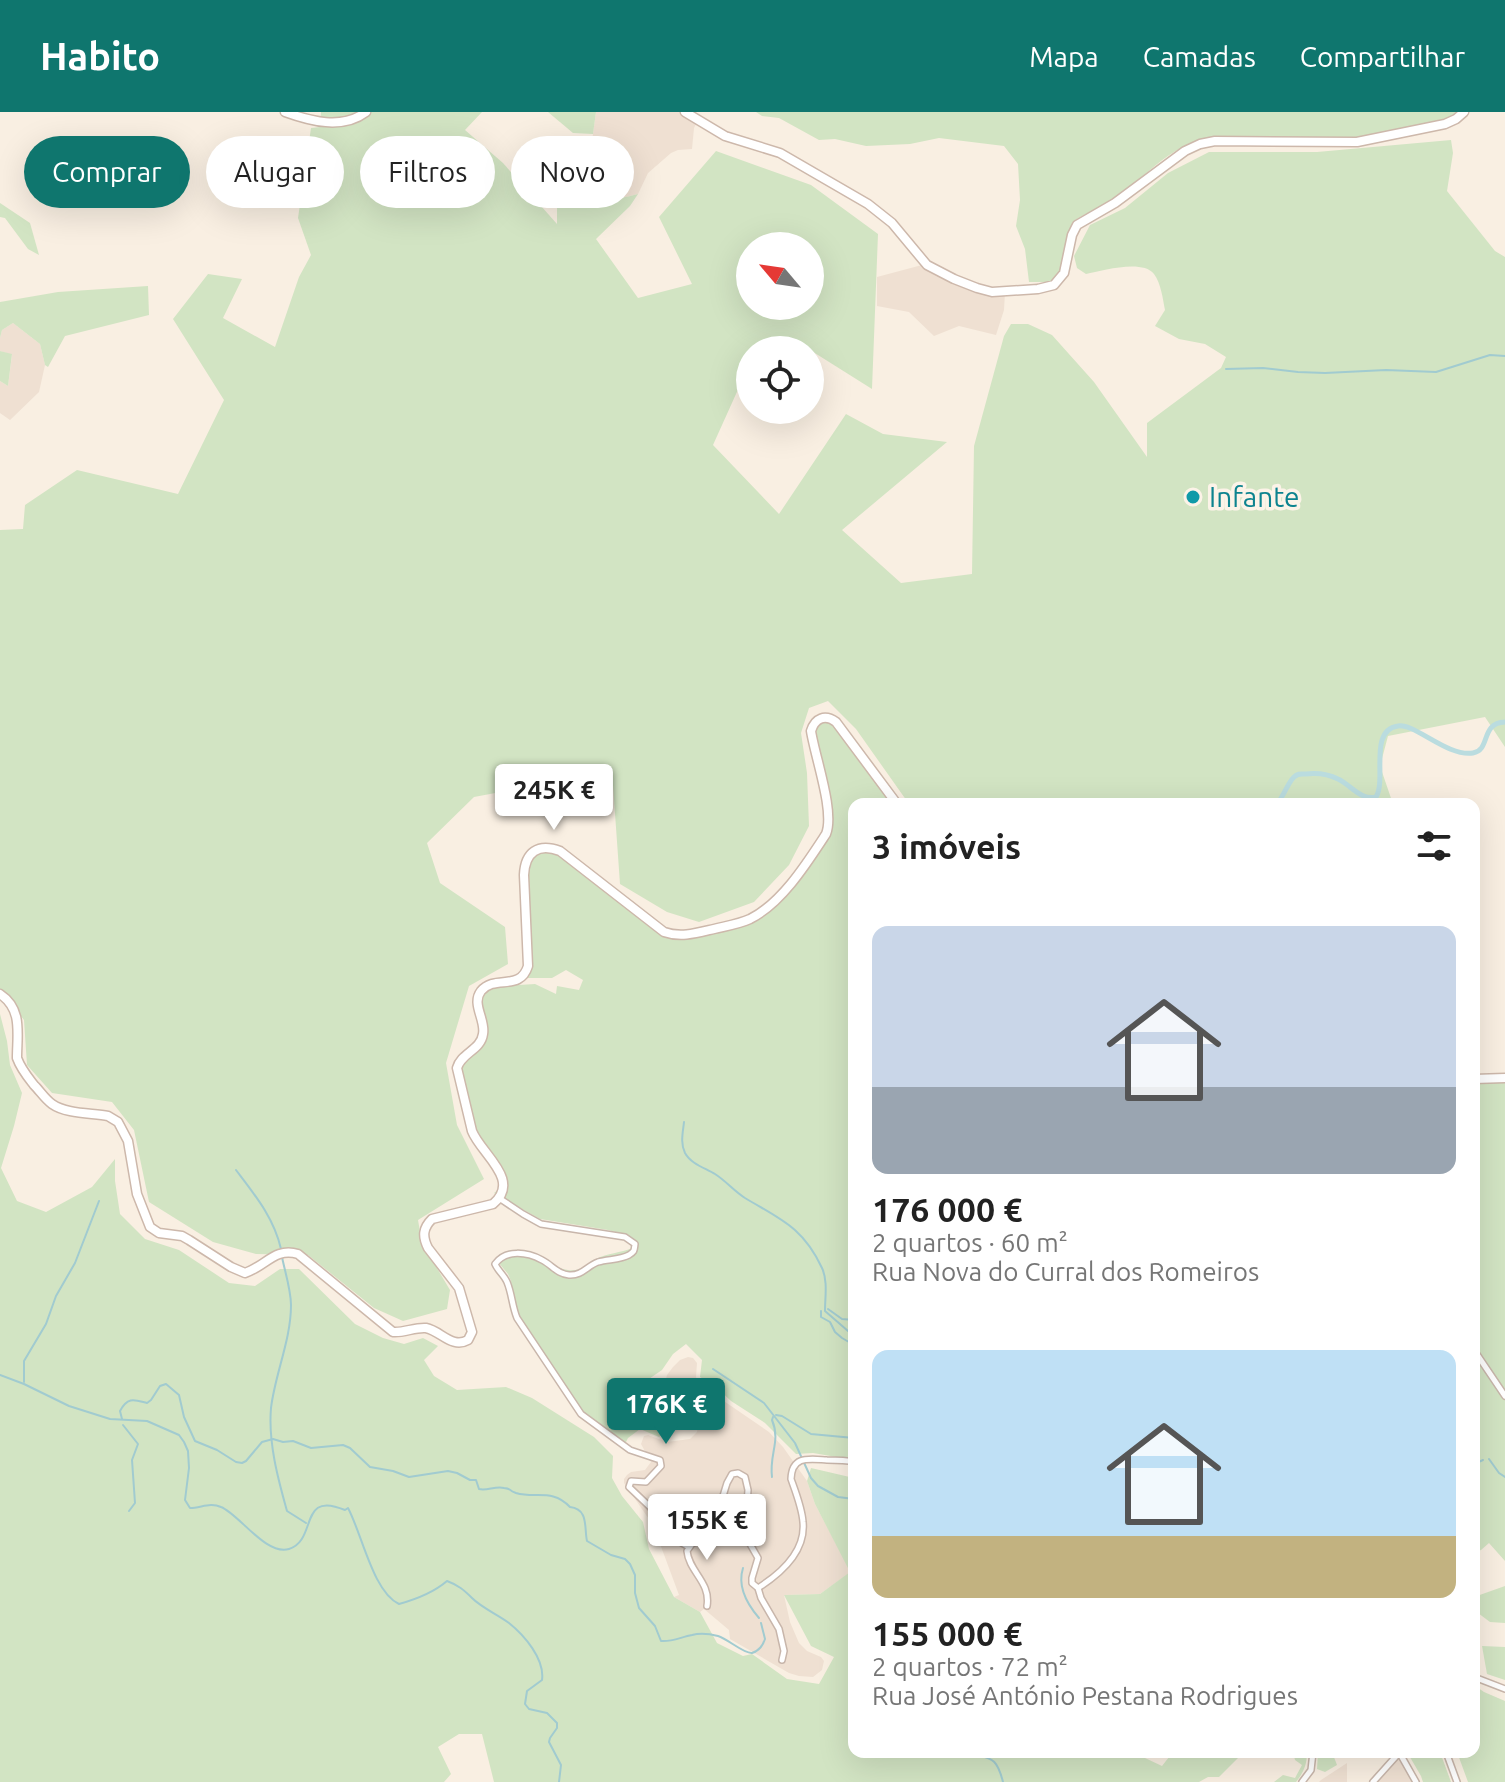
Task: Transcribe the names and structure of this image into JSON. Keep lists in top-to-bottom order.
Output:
{
  "places": ["Infante"],
  "north": "top left",
  "page": {
    "header": "Habito",
    "nav": ["Mapa", "Camadas", "Compartilhar"],
    "chip": [
      "Comprar",
      "Alugar",
      "Filtros",
      "Novo"
    ],
    "price": ["245K €", "176K €", "155K €"],
    "heading": "3 imóveis",
    "list": [
      {
        "name": "176 000 €",
        "note": "2 quartos · 60 m² · Rua Nova do Curral dos Romeiros"
      },
      {
        "name": "155 000 €",
        "note": "2 quartos · 72 m² · Rua José António Pestana Rodrigues"
      }
    ]
  }
}
